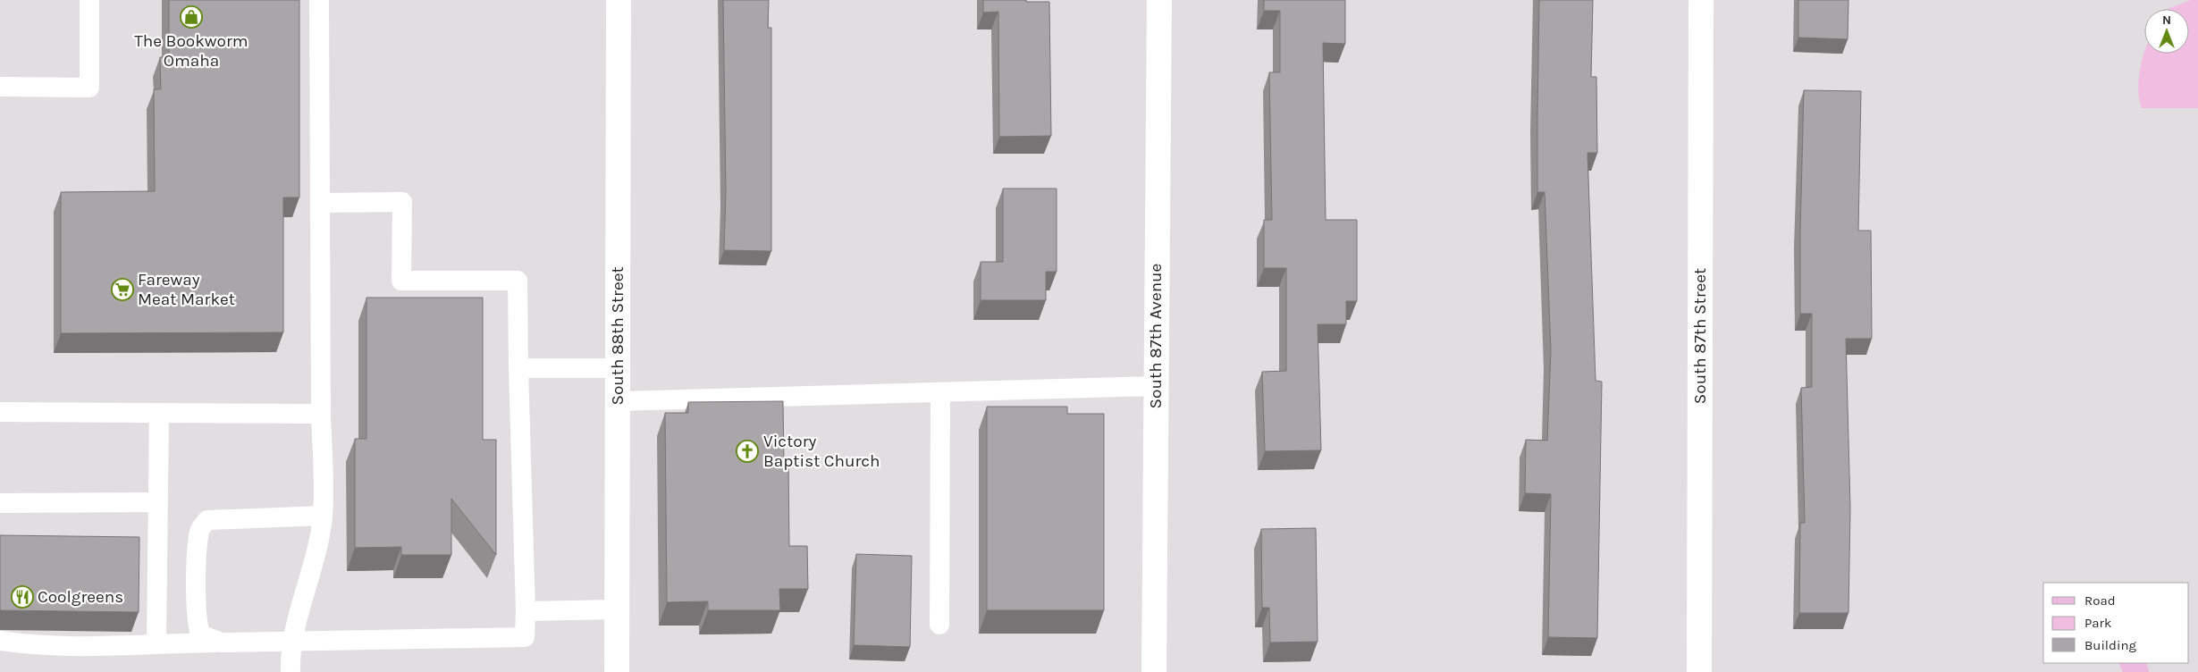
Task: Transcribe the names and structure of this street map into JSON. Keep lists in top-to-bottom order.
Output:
{
  "streets": {
    "street": ["South 88th Street", "South 87th Avenue", "South 87th Street"]
  },
  "places": {
    "shop": ["The Bookworm Omaha"],
    "supermarket": ["Fareway Meat Market"],
    "church": ["Victory Baptist Church"],
    "restaurant": ["Coolgreens"]
  },
  "legend": ["Road", "Park", "Building"],
  "north": "top"
}
